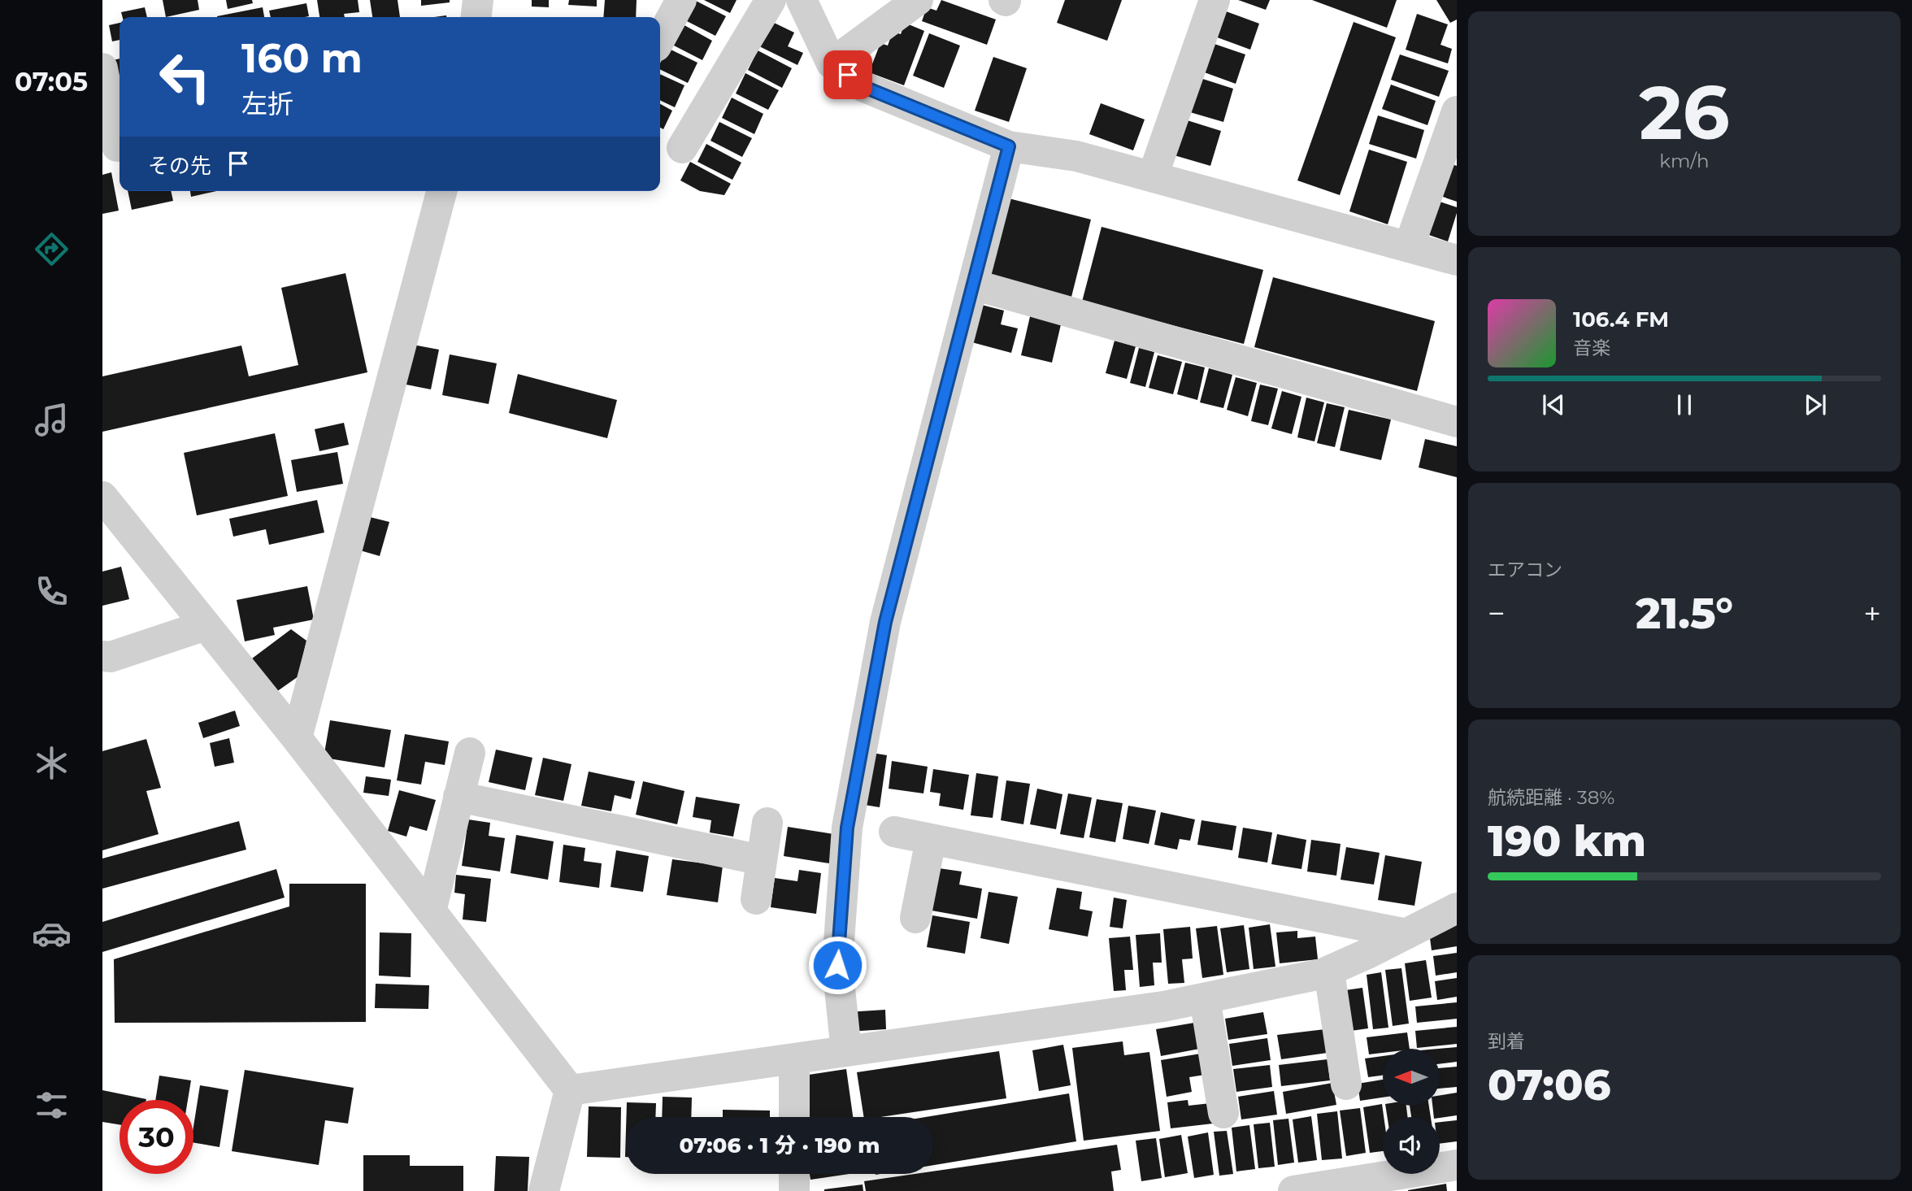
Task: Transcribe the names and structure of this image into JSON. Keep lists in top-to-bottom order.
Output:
{
  "north": "left",
  "page": {
    "tabs": "07:05",
    "tile": [
      ["26", "km/h"],
      "エアコン",
      ["航続距離 · 38%", "190 km"],
      ["到着", "07:06"]
    ],
    "turn": ["160 m", "左折"],
    "then": "その先",
    "song": ["106.4 FM", "音楽"],
    "heat": ["−", "21.5°", "+"],
    "limit": "30",
    "trip": "07:06 · 1 分 · 190 m"
  }
}
